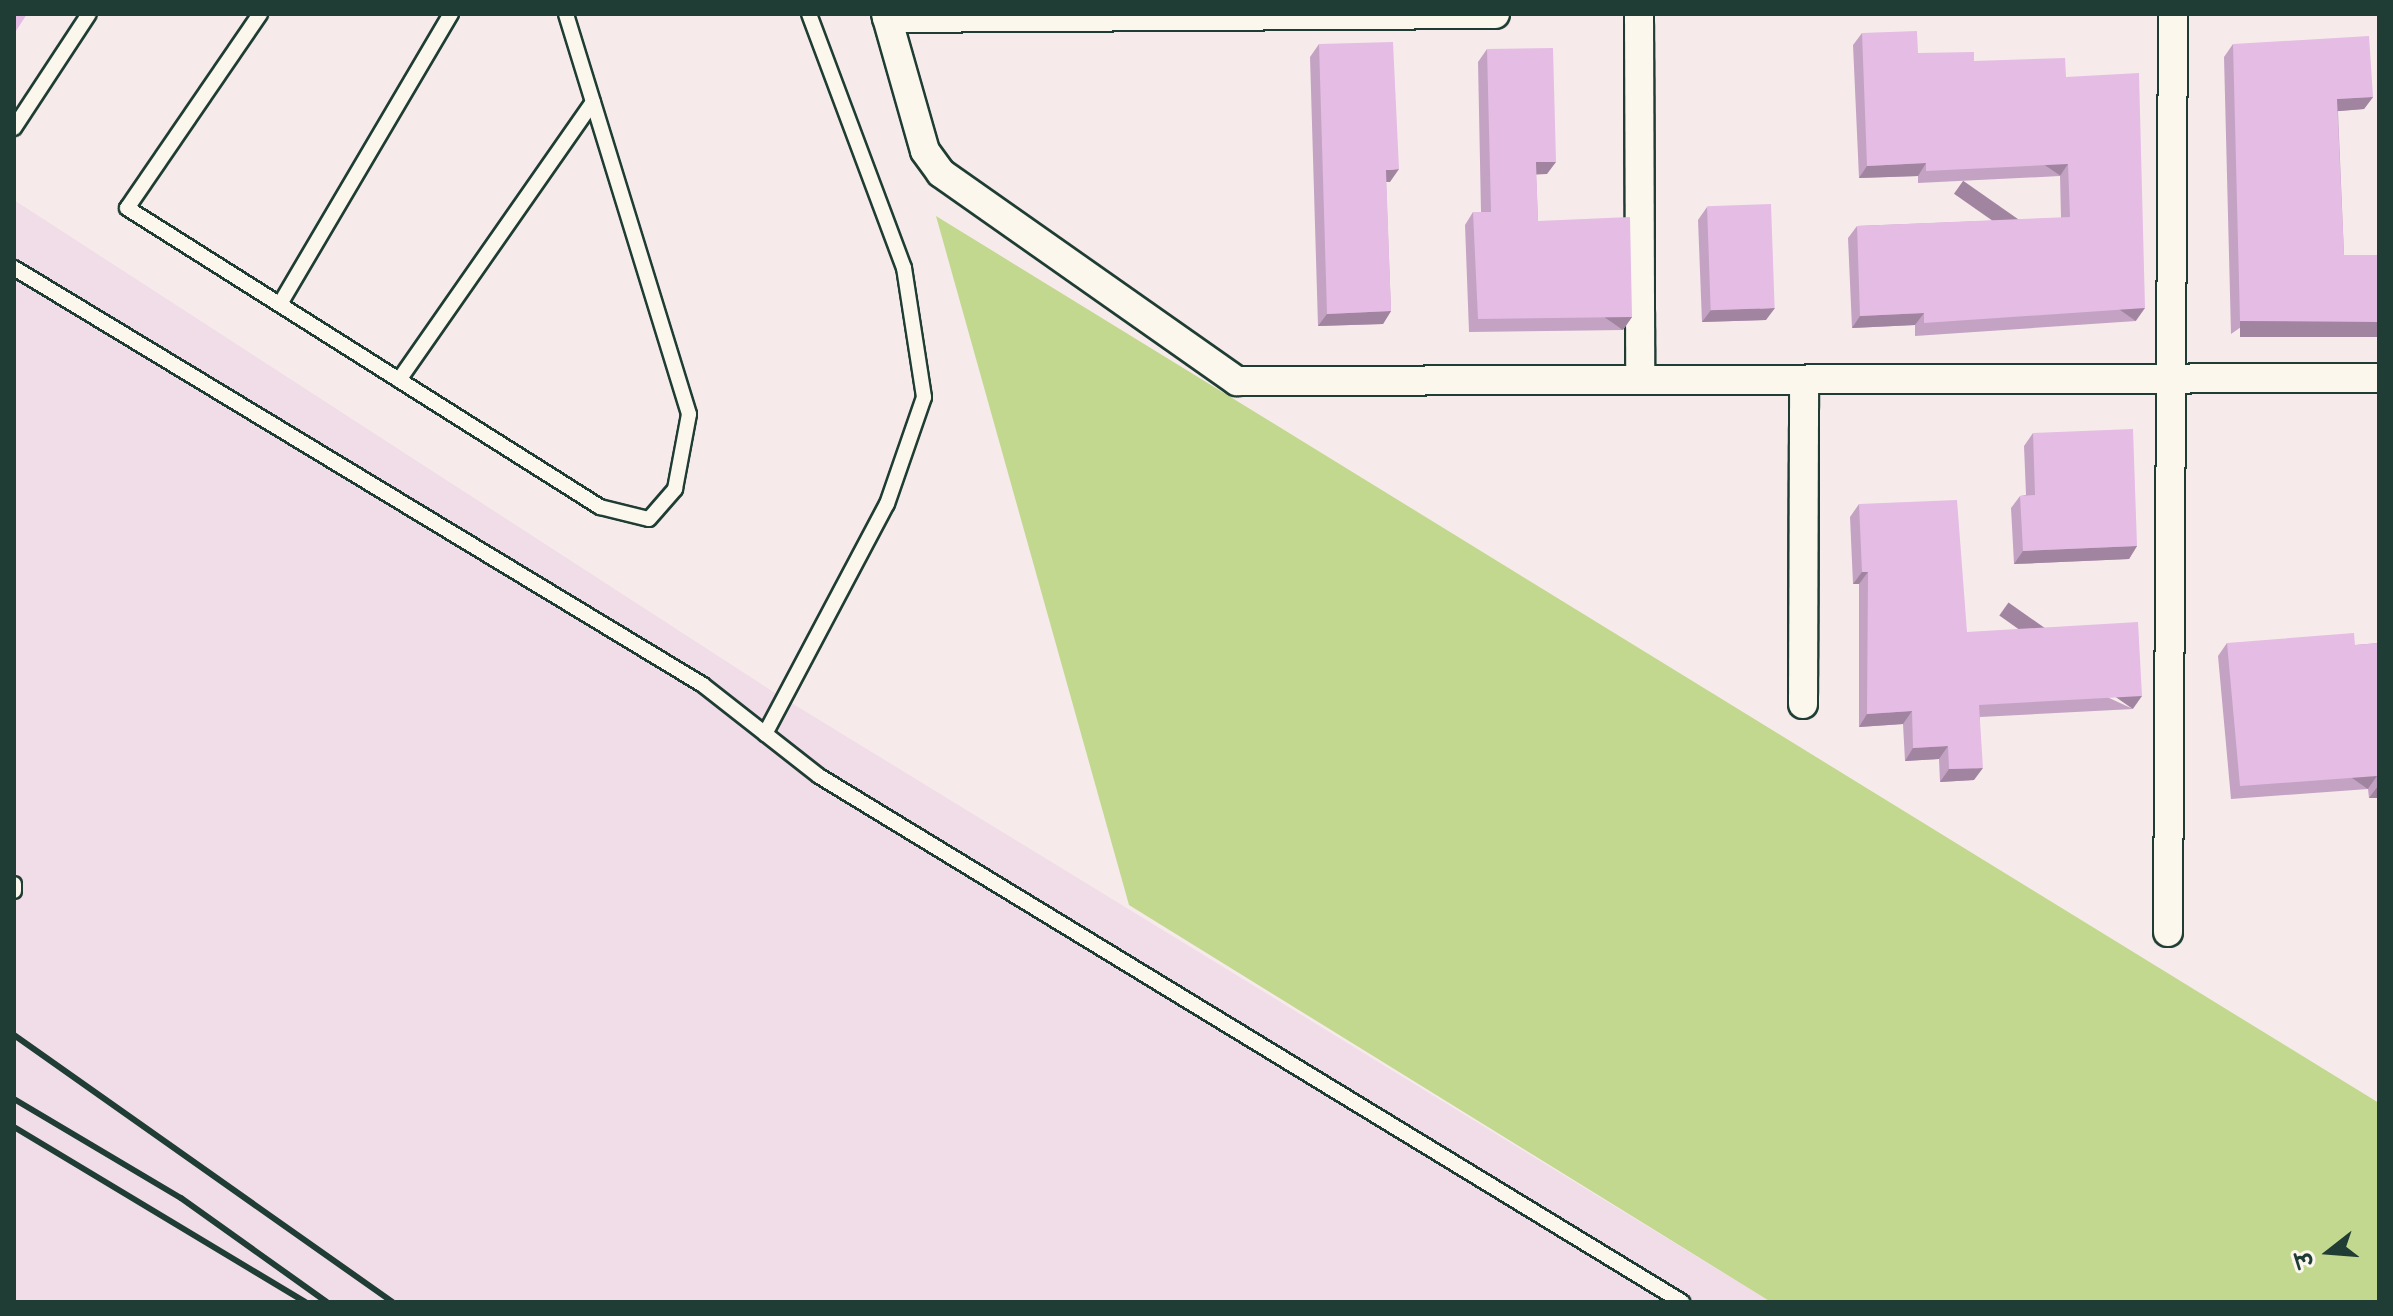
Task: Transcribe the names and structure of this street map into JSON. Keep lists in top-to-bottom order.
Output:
{
  "north": "left"
}
